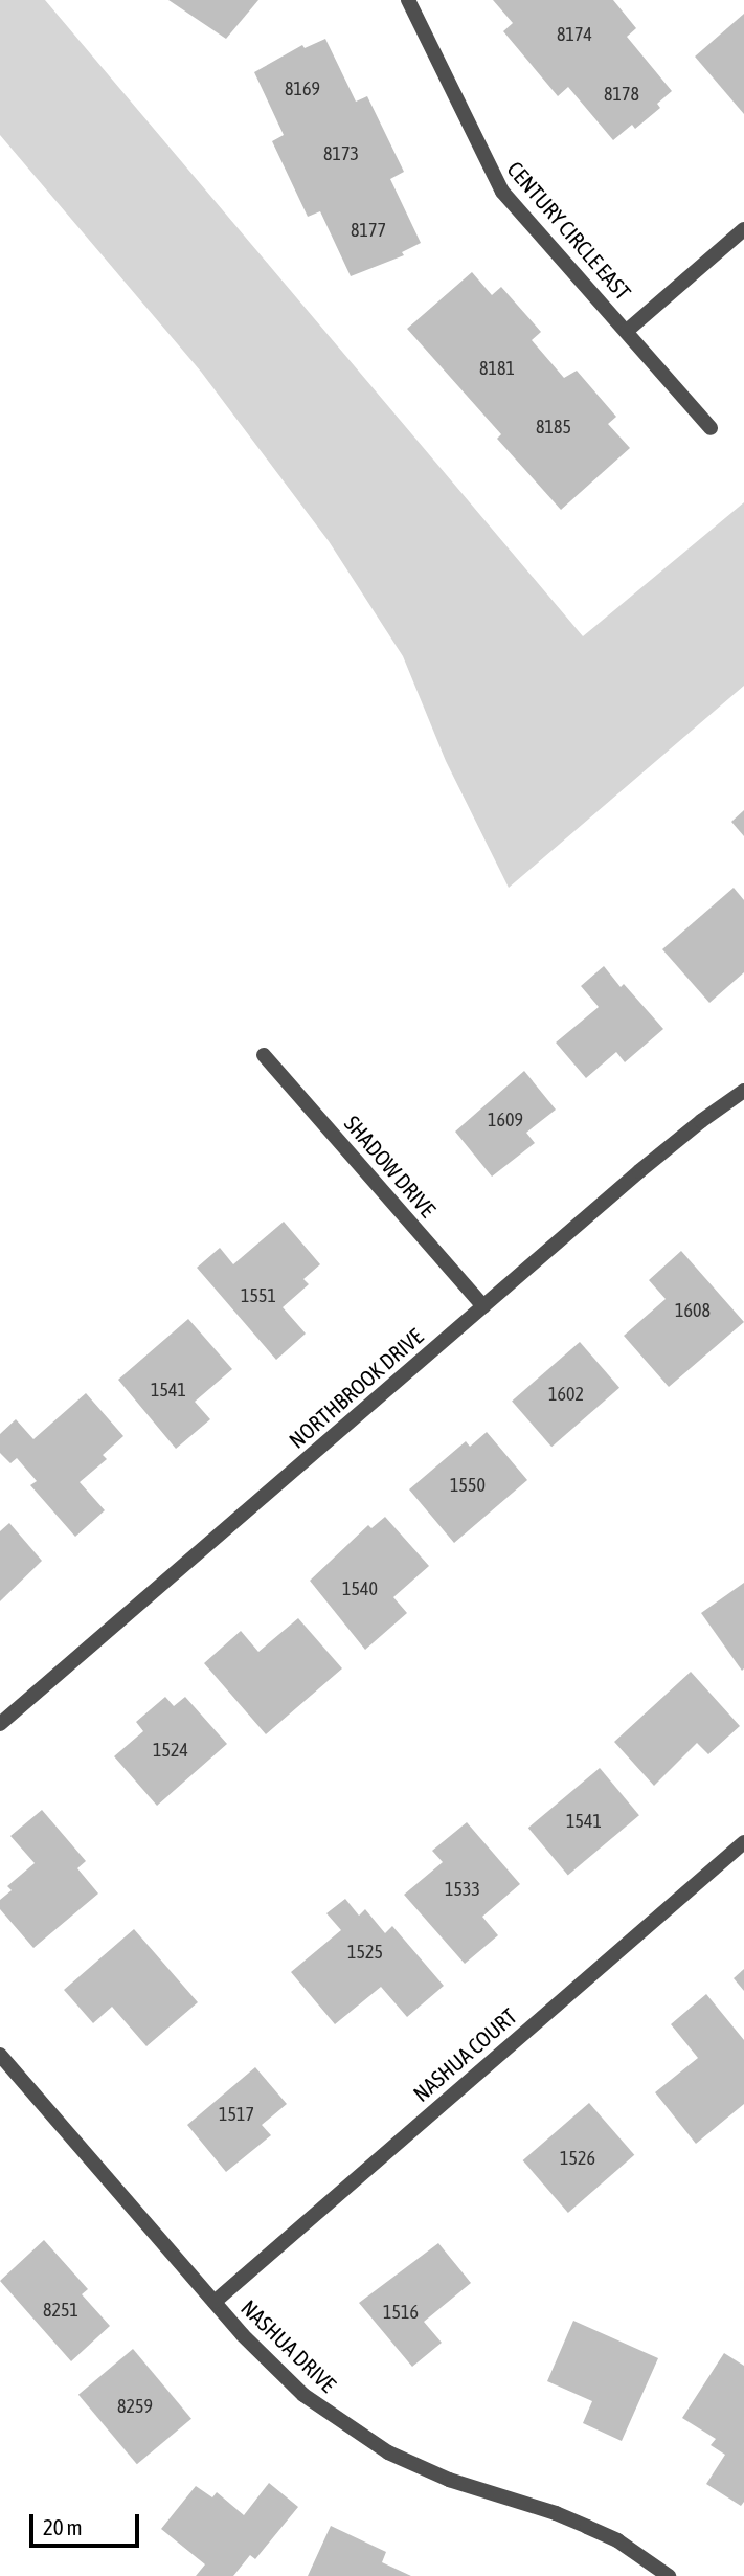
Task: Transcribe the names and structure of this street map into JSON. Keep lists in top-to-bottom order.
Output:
{
  "streets": {
    "street": [
      "CENTURY CIRCLE EAST",
      "SHADOW DRIVE",
      "NORTHBROOK DRIVE",
      "NASHUA COURT",
      "NASHUA DRIVE"
    ]
  },
  "crossings": [
    ["SHADOW DRIVE", "NORTHBROOK DRIVE"],
    ["NASHUA COURT", "NASHUA DRIVE"]
  ],
  "house_numbers": [
    "8174",
    "8169",
    "8178",
    "8173",
    "8177",
    "8181",
    "8185",
    "1609",
    "1551",
    "1608",
    "1541",
    "1602",
    "1550",
    "1540",
    "1524",
    "1541",
    "1533",
    "1525",
    "1517",
    "1526",
    "8251",
    "1516",
    "8259"
  ],
  "scale_bar": "20 m"
}
